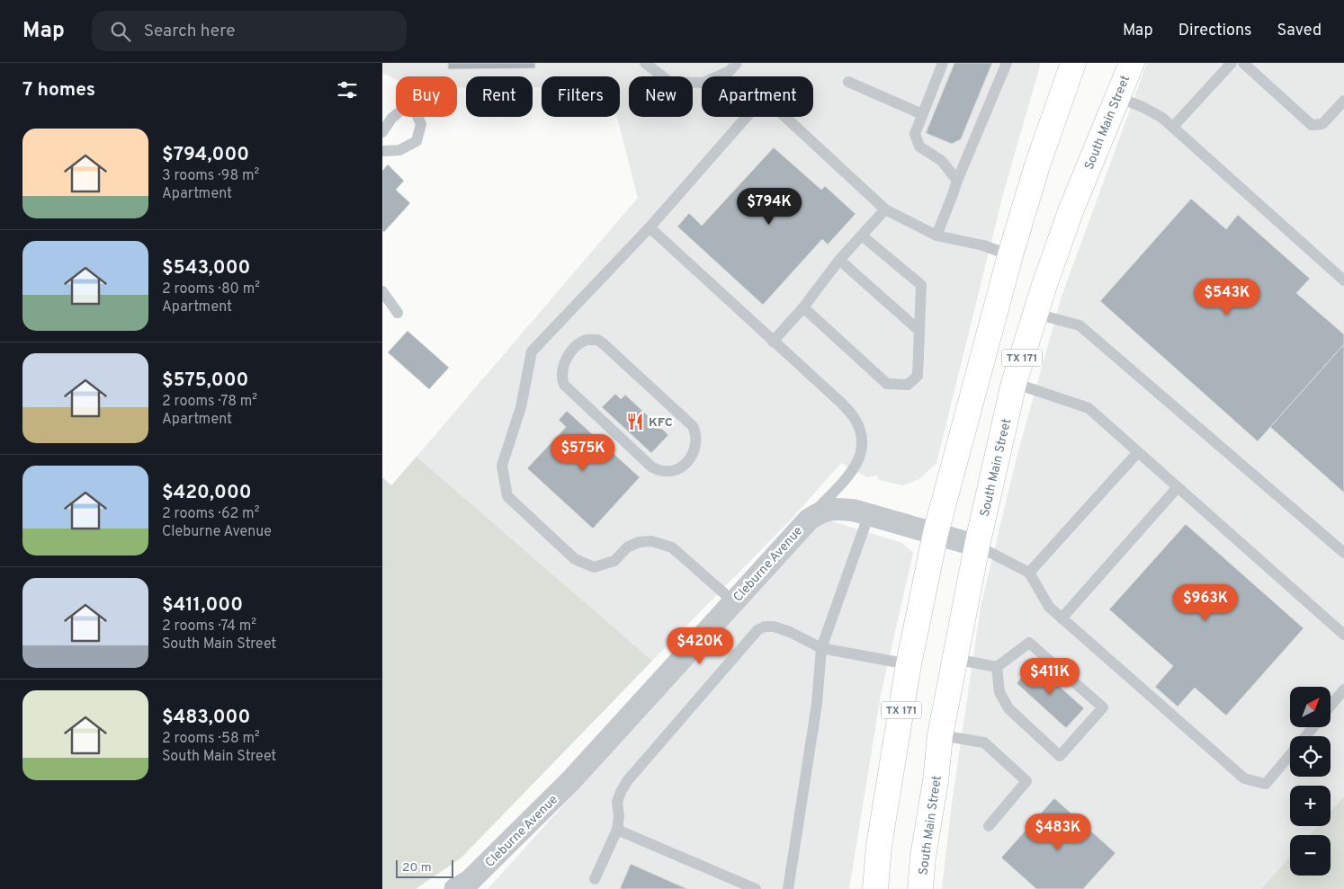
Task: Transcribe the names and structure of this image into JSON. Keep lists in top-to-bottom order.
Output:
{
  "streets": {
    "main road": ["South Main Street", "TX 171"],
    "street": ["Cleburne Avenue"]
  },
  "crossings": [
    ["South Main Street", "Cleburne Avenue"],
    ["TX 171", "Cleburne Avenue"]
  ],
  "places": {
    "restaurant": ["KFC"]
  },
  "scale_bar": "20 m",
  "north": "top right",
  "page": {
    "header": "Map",
    "search": "Search here",
    "nav": ["Map", "Directions", "Saved"],
    "heading": "7 homes",
    "chip": [
      "Buy",
      "Rent",
      "Filters",
      "New",
      "Apartment"
    ],
    "list": [
      {
        "name": "$794,000",
        "note": "3 rooms · 98 m² · Apartment"
      },
      {
        "name": "$543,000",
        "note": "2 rooms · 80 m² · Apartment"
      },
      {
        "name": "$575,000",
        "note": "2 rooms · 78 m² · Apartment"
      },
      {
        "name": "$420,000",
        "note": "2 rooms · 62 m² · Cleburne Avenue"
      },
      {
        "name": "$411,000",
        "note": "2 rooms · 74 m² · South Main Street"
      },
      {
        "name": "$483,000",
        "note": "2 rooms · 58 m² · South Main Street"
      }
    ],
    "price": [
      "$794K",
      "$543K",
      "$575K",
      "$963K",
      "$420K",
      "$411K",
      "$483K"
    ],
    "map_buttons": ["+", "−"],
    "scale": "20 m"
  }
}
